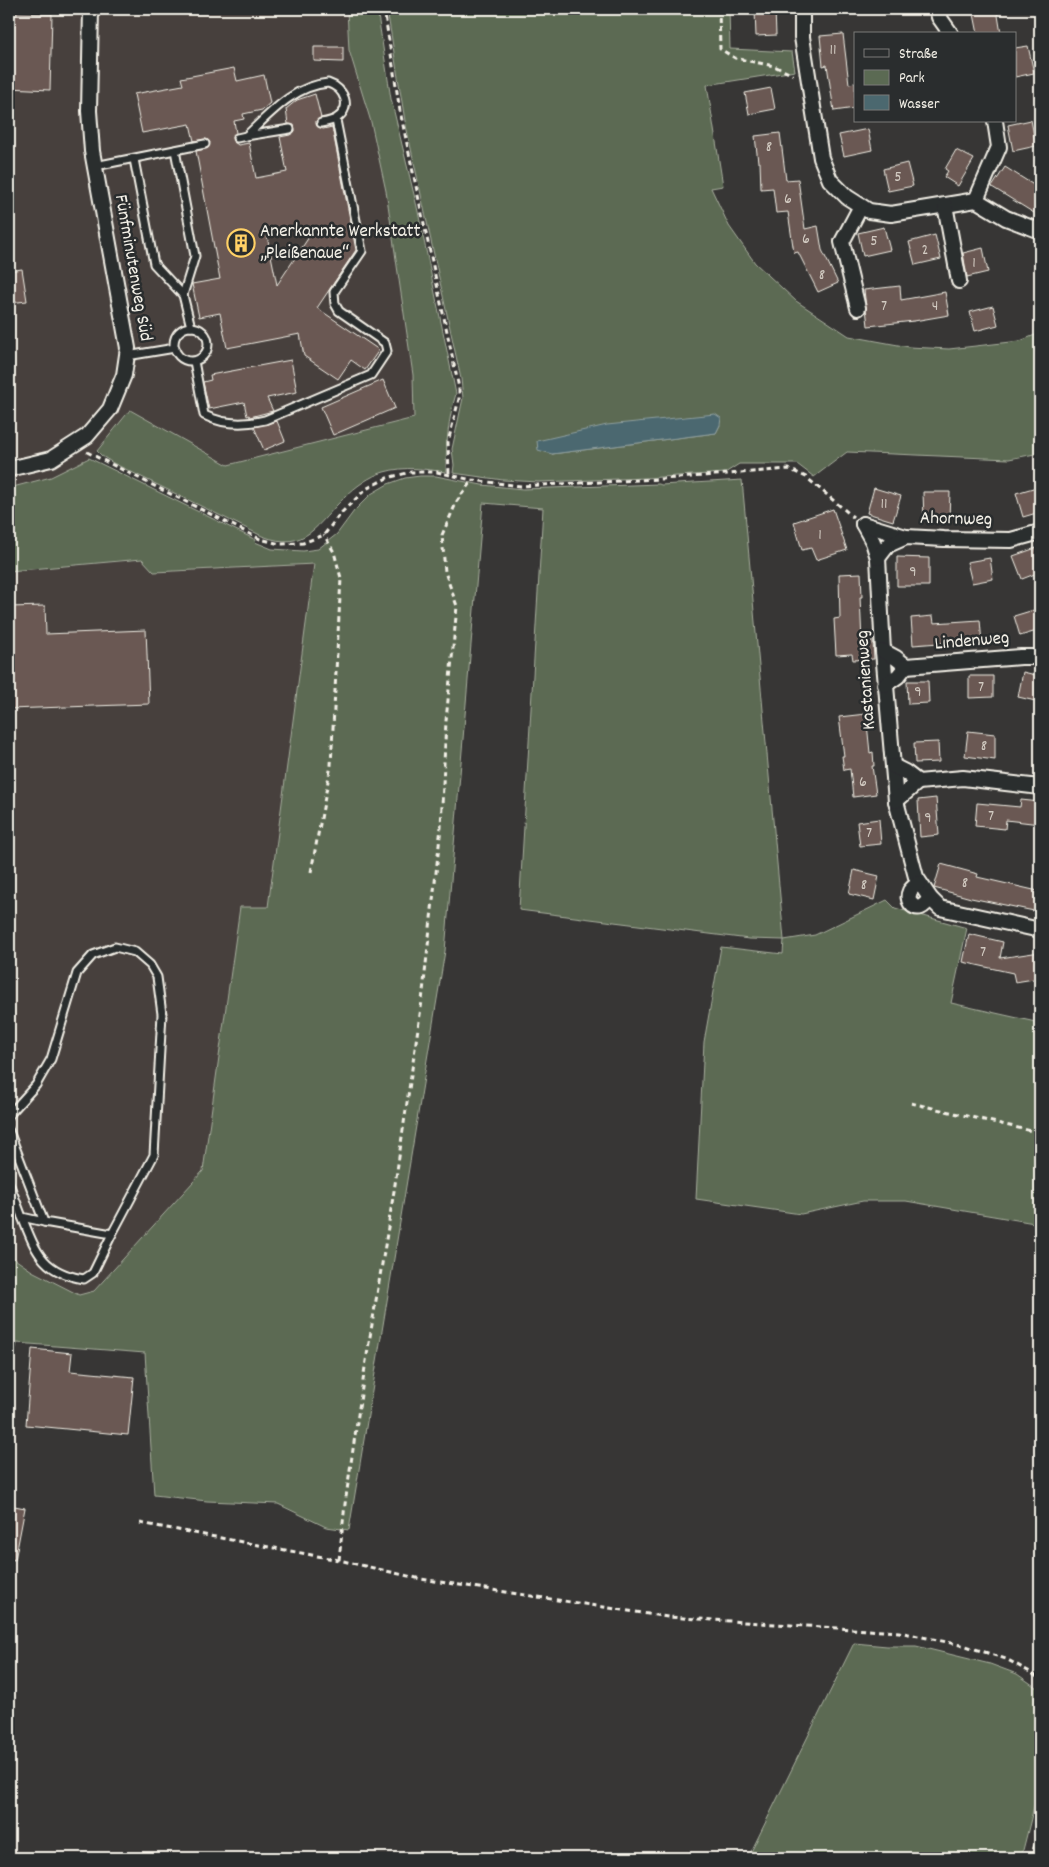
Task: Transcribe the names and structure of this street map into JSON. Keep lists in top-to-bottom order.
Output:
{
  "streets": {
    "street": [
      "Fünfminutenweg Süd",
      "Ahornweg",
      "Lindenweg",
      "Kastanienweg"
    ]
  },
  "crossings": [
    ["Ahornweg", "Kastanienweg"]
  ],
  "places": {
    "building": ["Anerkannte Werkstatt „Pleißenaue“"]
  },
  "house_numbers": [
    "11",
    "8",
    "5",
    "6",
    "6",
    "5",
    "2",
    "1",
    "8",
    "7",
    "4",
    "11",
    "1",
    "9",
    "7",
    "9",
    "8",
    "6",
    "7",
    "9",
    "7",
    "8",
    "8",
    "7"
  ],
  "legend": ["Straße", "Park", "Wasser"]
}
